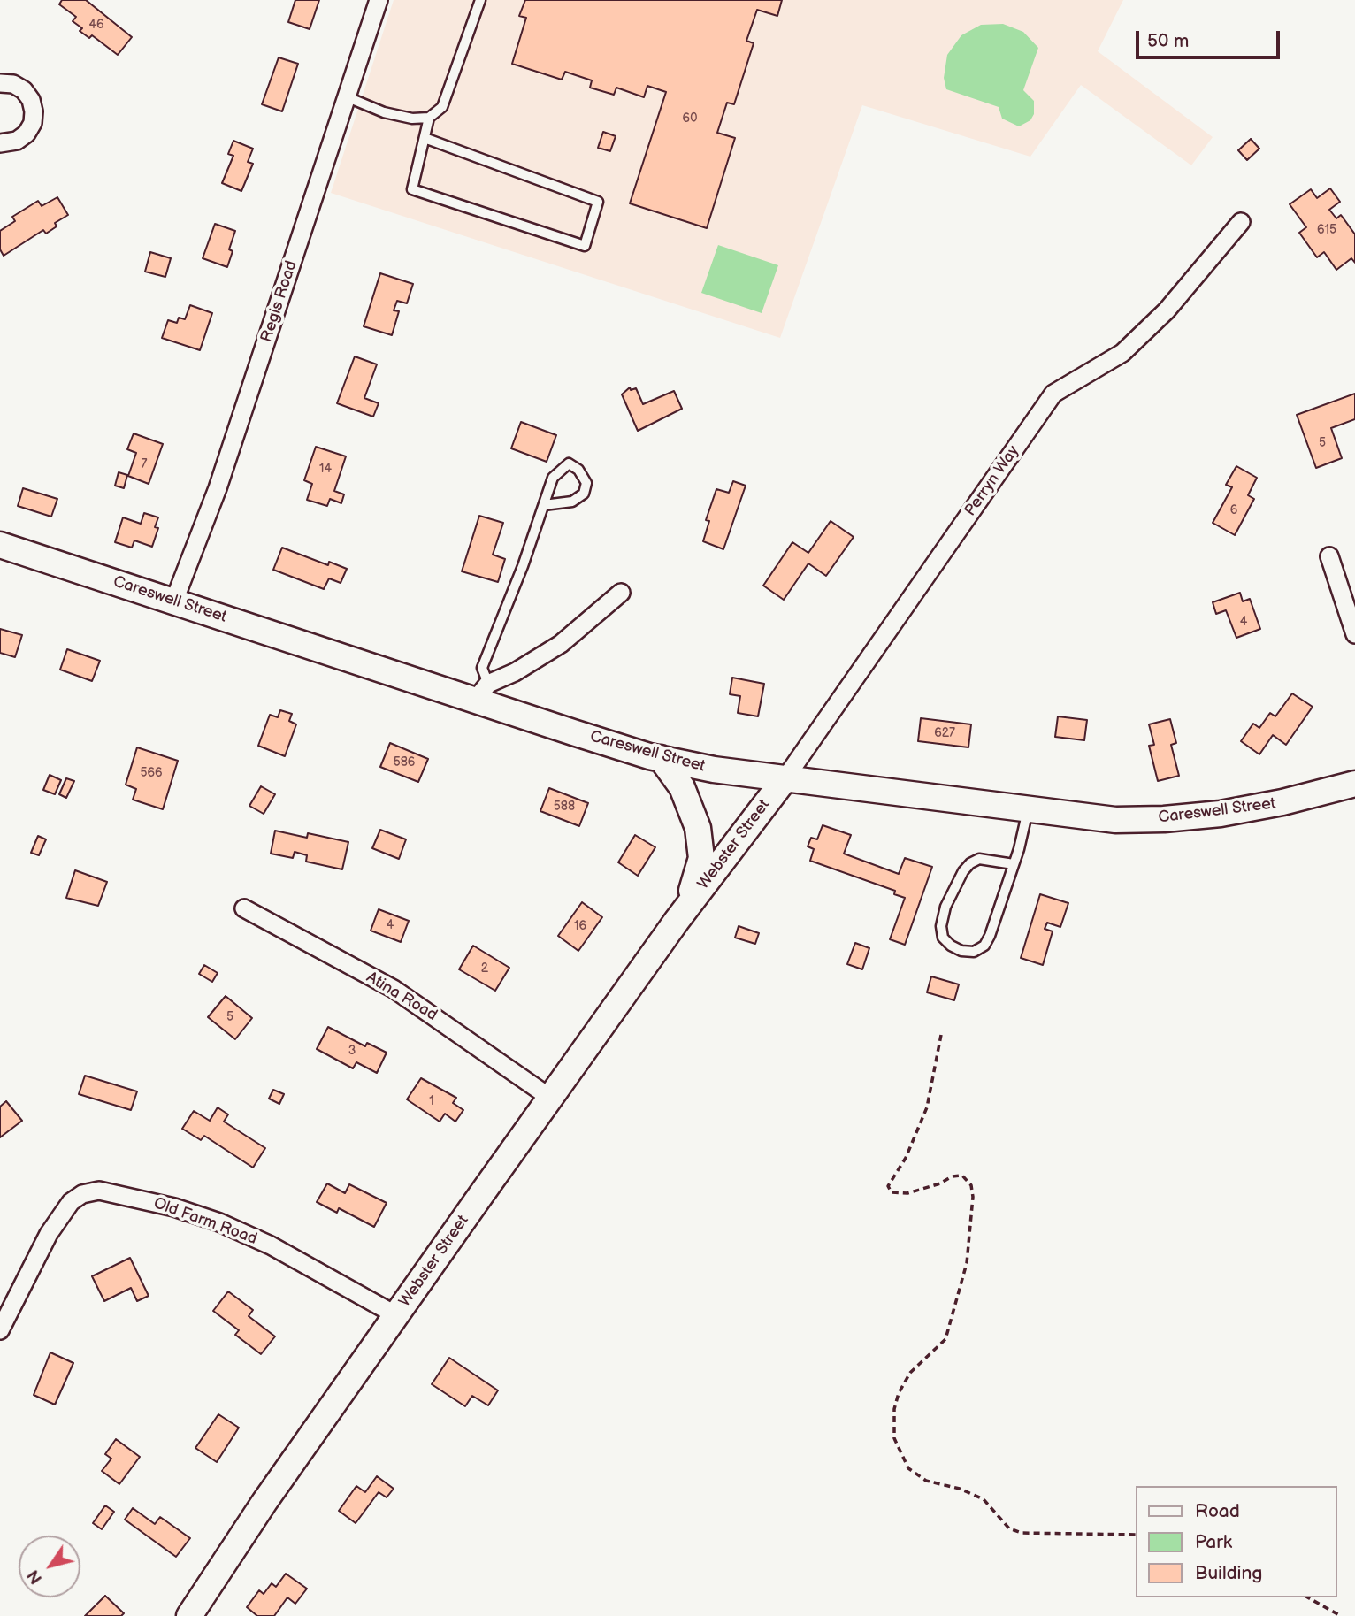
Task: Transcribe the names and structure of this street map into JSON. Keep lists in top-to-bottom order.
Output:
{
  "streets": {
    "main road": ["Careswell Street", "Webster Street"],
    "street": [
      "Regis Road",
      "Perryn Way",
      "Atina Road",
      "Old Farm Road"
    ]
  },
  "crossings": [
    ["Regis Road", "Careswell Street"],
    ["Perryn Way", "Careswell Street"],
    ["Perryn Way", "Webster Street"],
    ["Careswell Street", "Webster Street"],
    ["Webster Street", "Atina Road"],
    ["Webster Street", "Old Farm Road"]
  ],
  "house_numbers": [
    "46",
    "60",
    "615",
    "5",
    "7",
    "14",
    "6",
    "4",
    "627",
    "586",
    "566",
    "588",
    "4",
    "16",
    "2",
    "5",
    "3",
    "1"
  ],
  "legend": ["Road", "Park", "Building"],
  "scale_bar": "50 m",
  "north": "bottom left"
}
